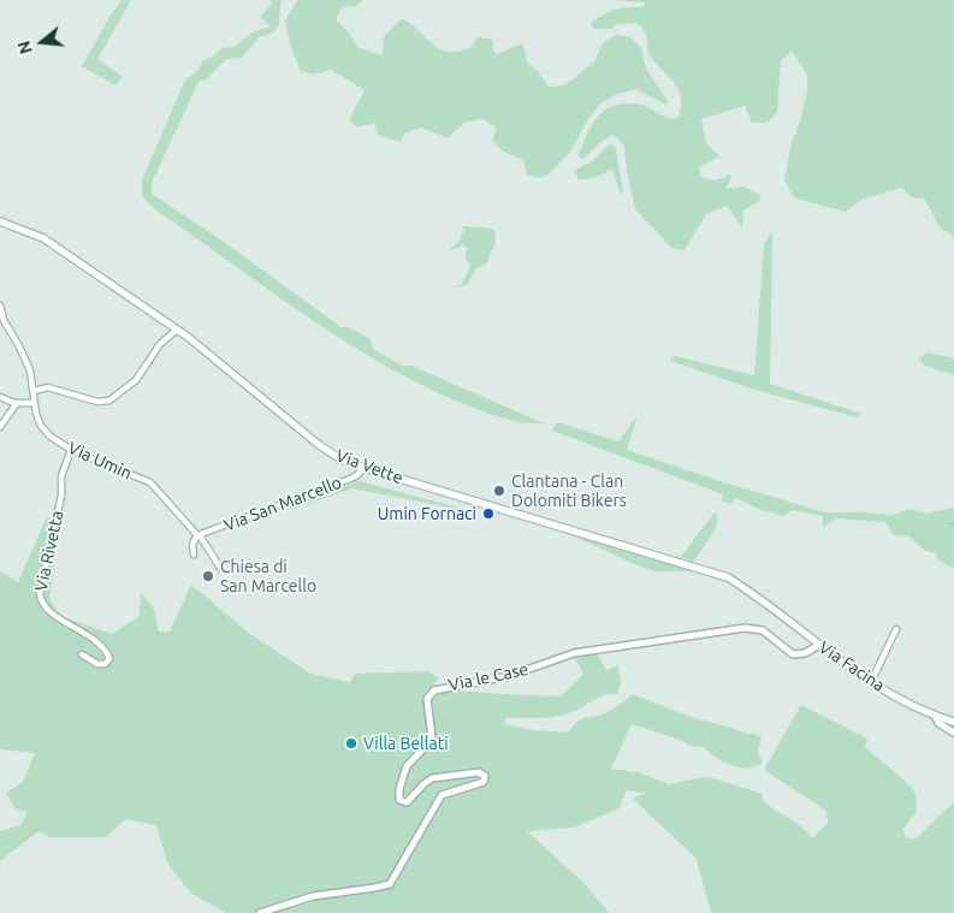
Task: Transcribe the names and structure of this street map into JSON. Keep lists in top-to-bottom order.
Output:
{
  "streets": {
    "main road": ["Via Vette", "Via Facina"],
    "street": [
      "Via Umin",
      "Via San Marcello",
      "Via Rivetta",
      "Via le Case"
    ]
  },
  "crossings": [
    ["Via Umin", "Via San Marcello"],
    ["Via Umin", "Via Rivetta"],
    ["Via Vette", "Via San Marcello"],
    ["Via Vette", "Via Facina"],
    ["Via Facina", "Via le Case"]
  ],
  "places": [
    "Clantana - Clan Dolomiti Bikers",
    "Umin Fornaci",
    "Chiesa di San Marcello",
    "Villa Bellati"
  ],
  "north": "left"
}
